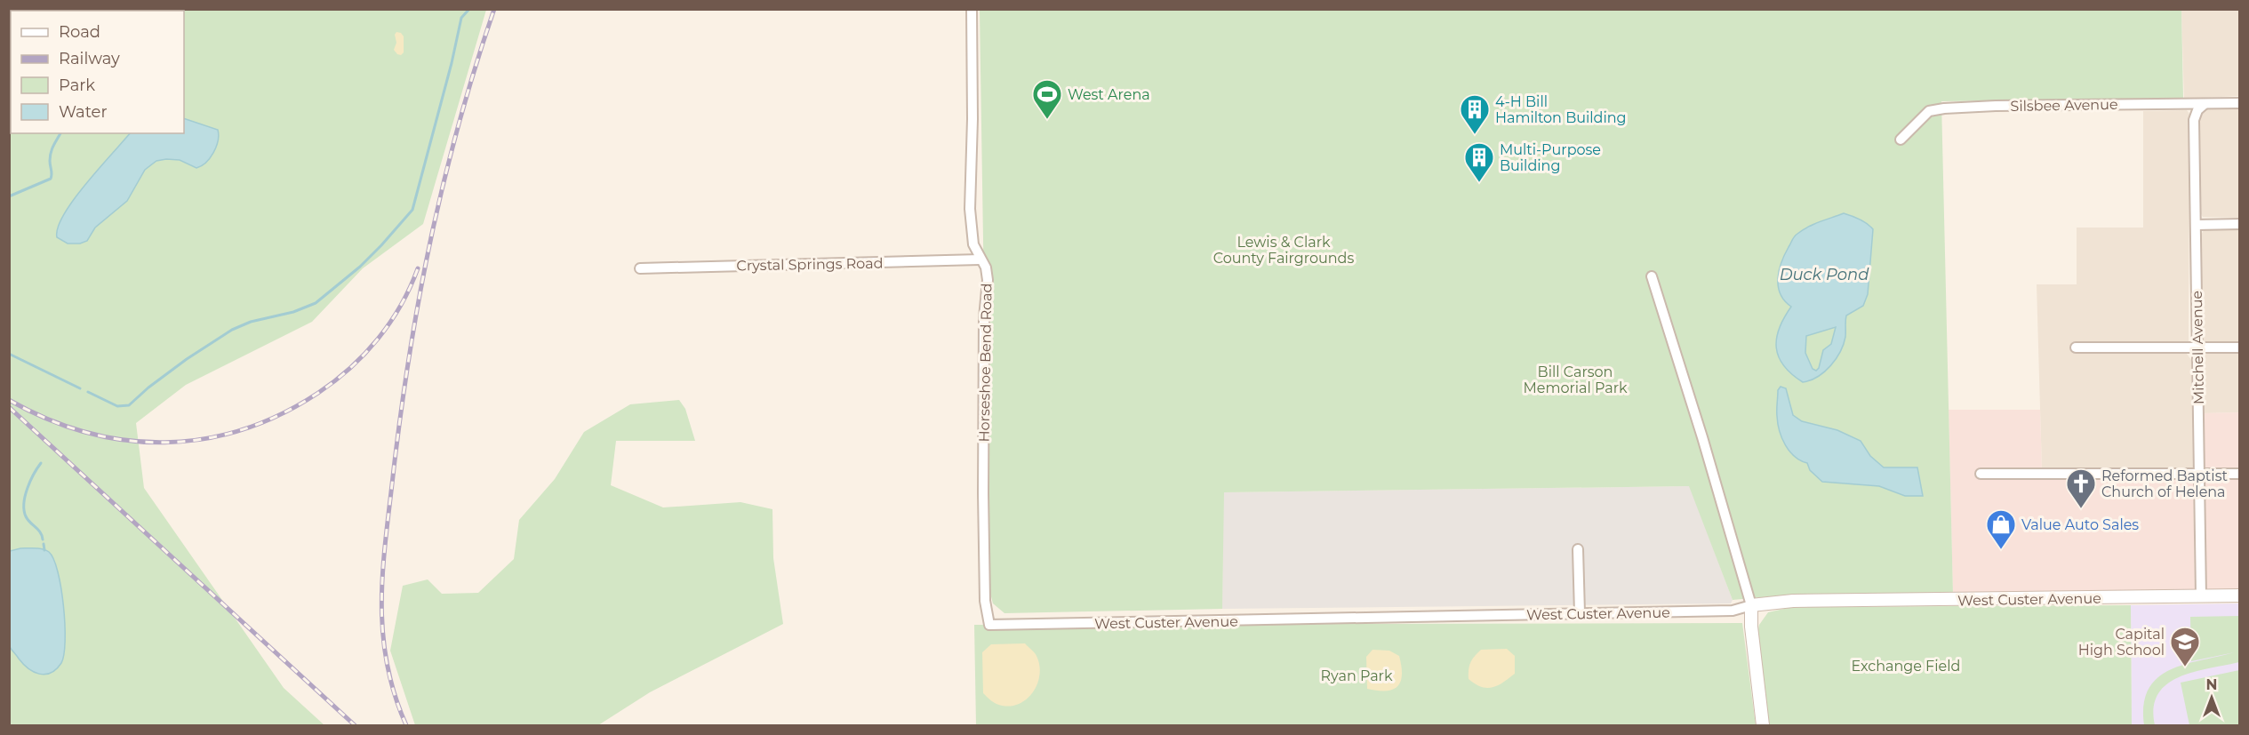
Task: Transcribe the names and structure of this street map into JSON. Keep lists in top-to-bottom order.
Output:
{
  "streets": {
    "main road": ["West Custer Avenue"],
    "street": [
      "Silsbee Avenue",
      "Crystal Springs Road",
      "Mitchell Avenue",
      "Horseshoe Bend Road"
    ]
  },
  "crossings": [
    ["Silsbee Avenue", "Mitchell Avenue"],
    ["Crystal Springs Road", "Horseshoe Bend Road"],
    ["Mitchell Avenue", "West Custer Avenue"],
    ["Horseshoe Bend Road", "West Custer Avenue"]
  ],
  "water": ["Duck Pond"],
  "parks": [
    "Lewis & Clark County Fairgrounds",
    "Bill Carson Memorial Park",
    "Exchange Field",
    "Ryan Park"
  ],
  "places": {
    "sports": ["West Arena"],
    "building": ["4-H Bill Hamilton Building", "Multi-Purpose Building"],
    "church": ["Reformed Baptist Church of Helena"],
    "shop": ["Value Auto Sales"],
    "school or university": ["Capital High School"]
  },
  "legend": [
    "Road",
    "Railway",
    "Park",
    "Water"
  ],
  "north": "top"
}
